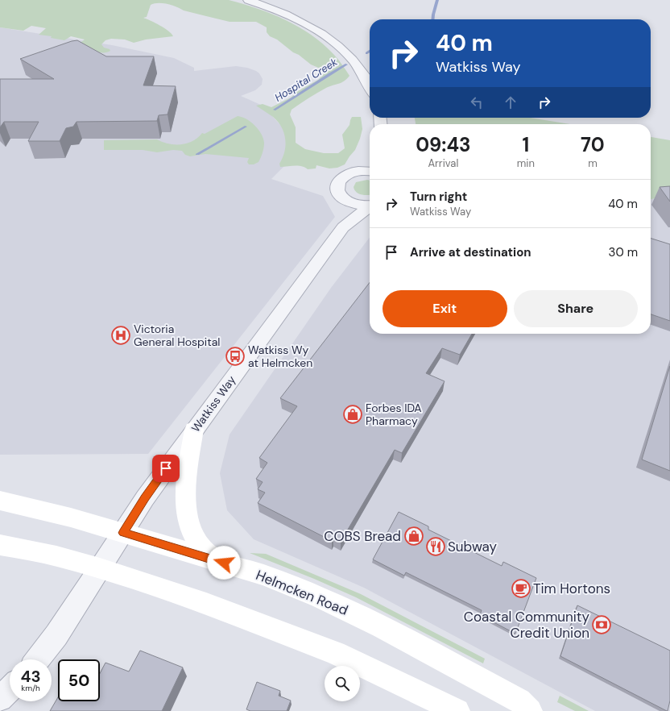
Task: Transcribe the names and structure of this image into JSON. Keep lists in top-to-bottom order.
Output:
{
  "streets": {
    "main road": ["Helmcken Road"],
    "street": ["Watkiss Way"]
  },
  "crossings": [
    ["Watkiss Way", "Helmcken Road"]
  ],
  "water": ["Hospital Creek"],
  "places": {
    "hospital": ["Victoria General Hospital"],
    "bus stop": ["Watkiss Wy at Helmcken"],
    "shop": ["Forbes IDA Pharmacy", "COBS Bread"],
    "restaurant": ["Subway"],
    "cafe": ["Tim Hortons"],
    "bank": ["Coastal Community Credit Union"]
  },
  "page": {
    "turn": ["40 m", "Watkiss Way"],
    "eta": [
      "09:43",
      "Arrival",
      "1",
      "min",
      "70",
      "m"
    ],
    "list": [
      {
        "name": "Turn right",
        "note": "Watkiss Way",
        "value": "40 m"
      },
      {
        "name": "Arrive at destination",
        "value": "30 m"
      }
    ],
    "buttons": ["Exit", "Share"],
    "speed": "43 km/h",
    "limit": "50"
  }
}
